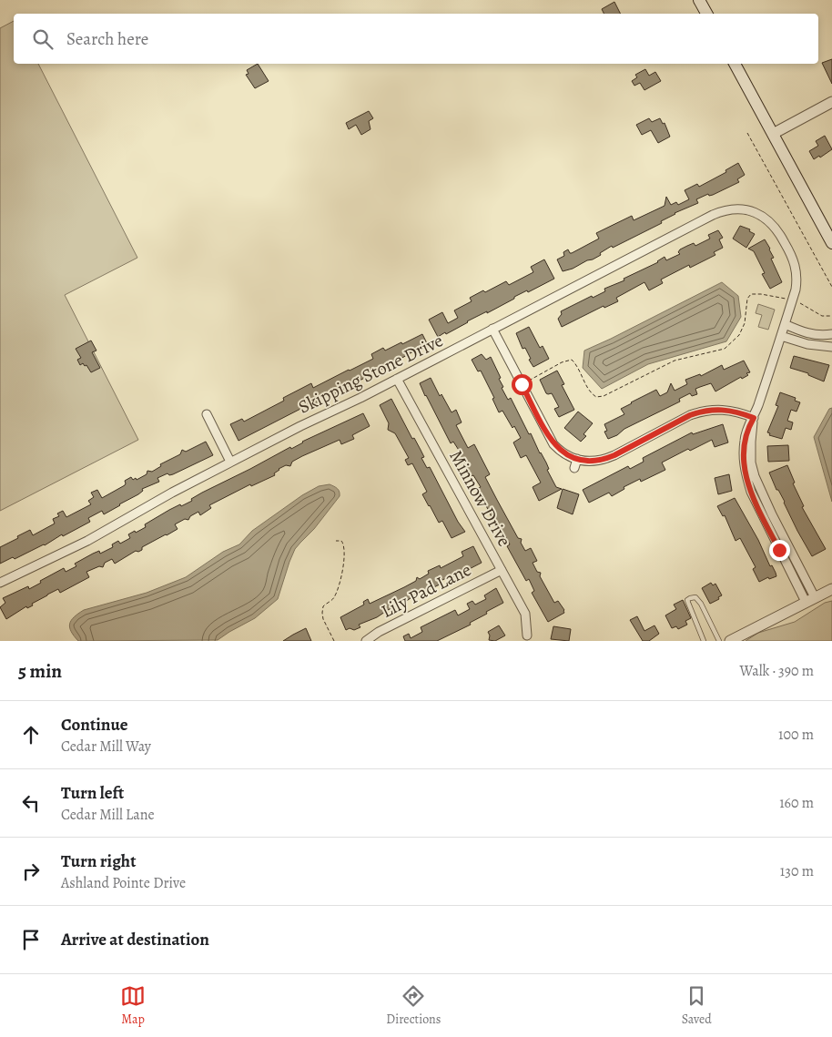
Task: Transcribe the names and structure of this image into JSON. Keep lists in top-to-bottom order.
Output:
{
  "streets": {
    "street": ["Skipping Stone Drive", "Minnow Drive", "Lily Pad Lane"]
  },
  "crossings": [
    ["Skipping Stone Drive", "Minnow Drive"],
    ["Minnow Drive", "Lily Pad Lane"]
  ],
  "page": {
    "search": "Search here",
    "heading": ["5 min", "Walk · 390 m"],
    "list": [
      ["Continue", "Cedar Mill Way", "100 m"],
      ["Turn left", "Cedar Mill Lane", "160 m"],
      ["Turn right", "Ashland Pointe Drive", "130 m"],
      "Arrive at destination"
    ],
    "nav": ["Map", "Directions", "Saved"]
  }
}
